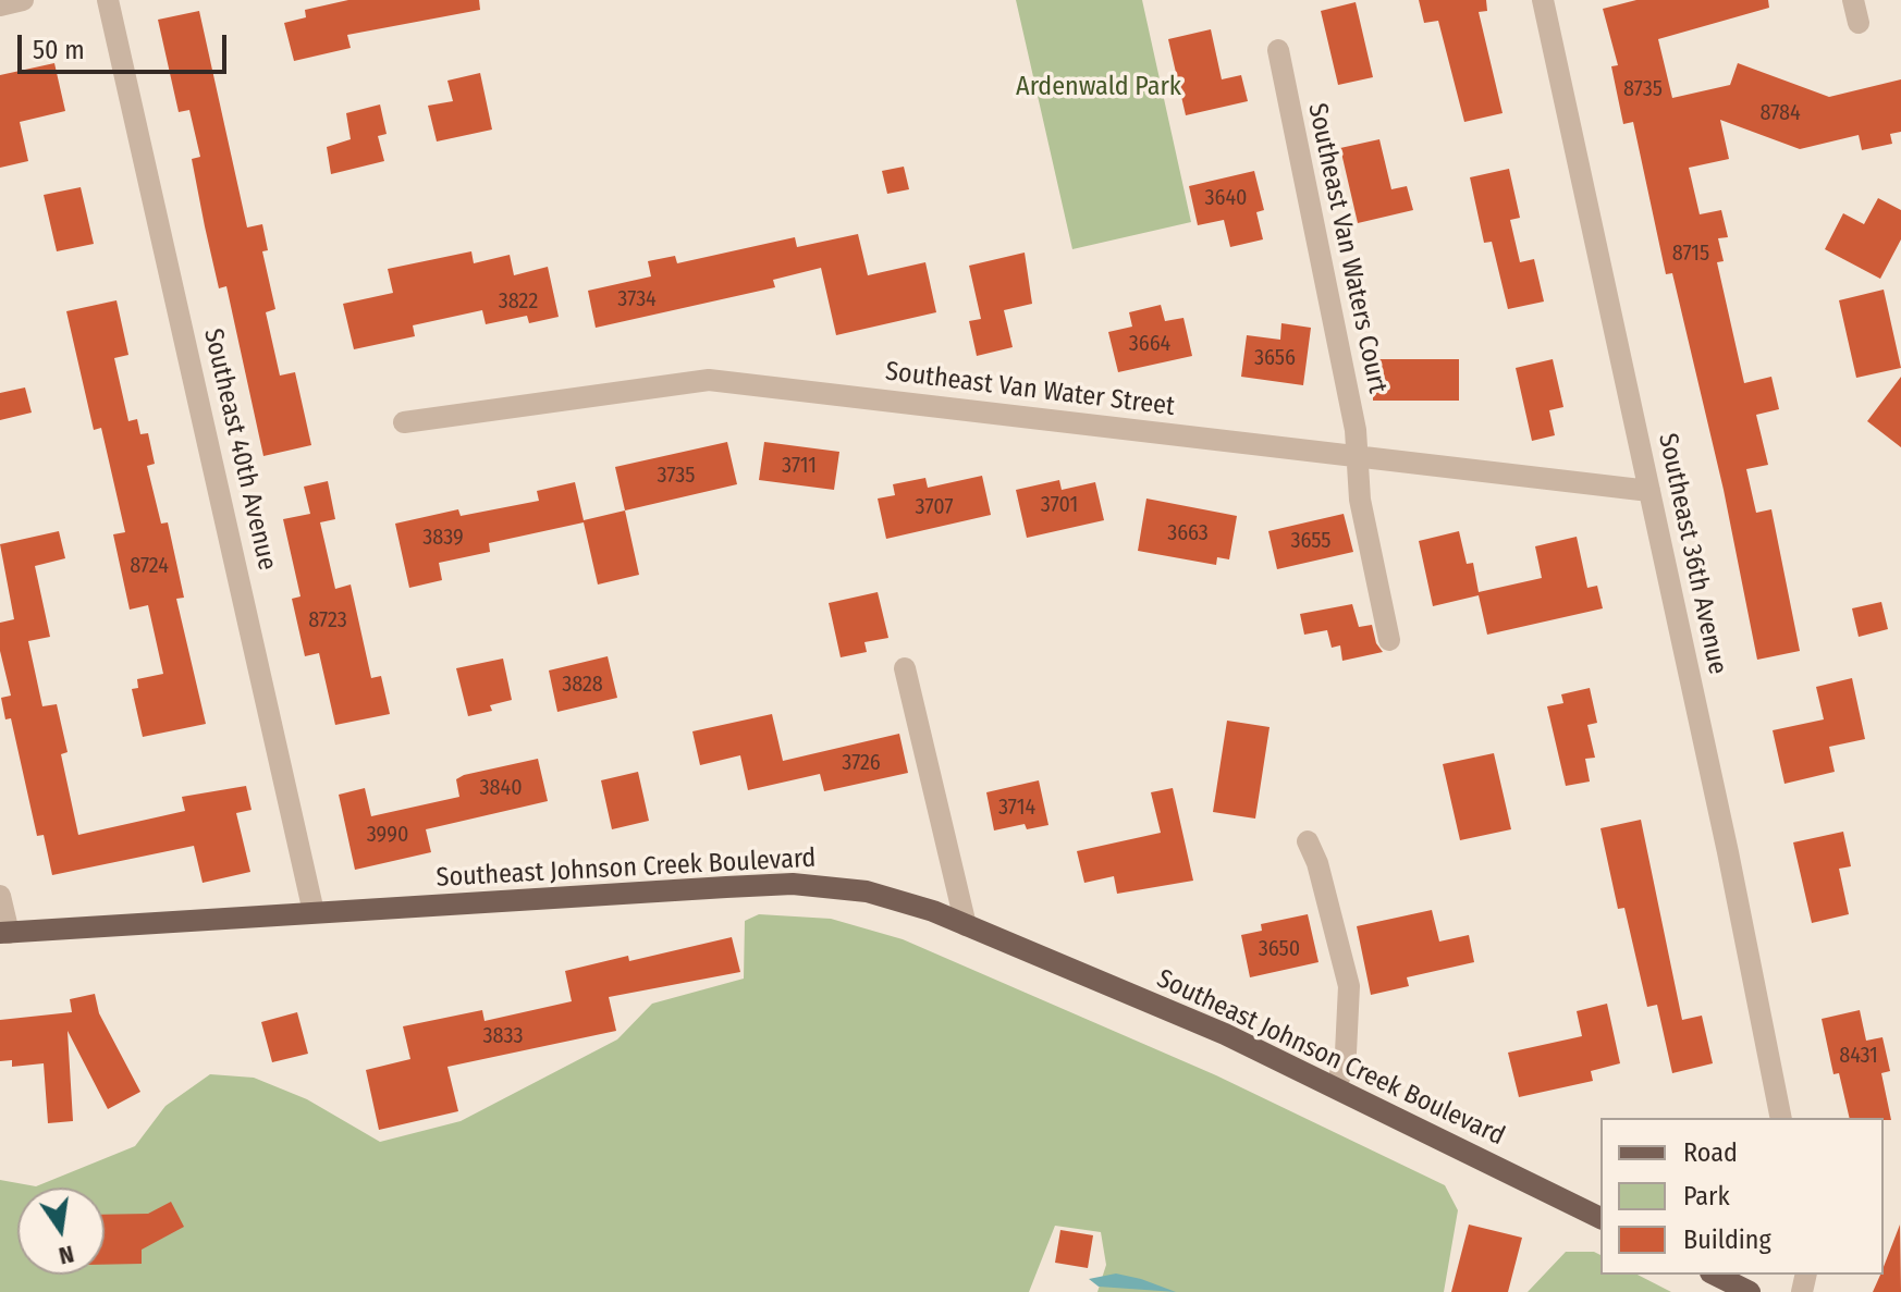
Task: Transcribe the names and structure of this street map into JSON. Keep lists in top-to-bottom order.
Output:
{
  "streets": {
    "main road": ["Southeast Johnson Creek Boulevard"],
    "street": [
      "Southeast Van Waters Court",
      "Southeast Van Water Street",
      "Southeast 40th Avenue",
      "Southeast 36th Avenue"
    ]
  },
  "crossings": [
    ["Southeast Van Waters Court", "Southeast Van Water Street"],
    ["Southeast Van Water Street", "Southeast 36th Avenue"],
    ["Southeast 40th Avenue", "Southeast Johnson Creek Boulevard"]
  ],
  "parks": ["Ardenwald Park"],
  "house_numbers": [
    "8735",
    "8784",
    "3640",
    "8715",
    "3734",
    "3822",
    "3664",
    "3656",
    "3711",
    "3735",
    "3701",
    "3707",
    "3663",
    "3839",
    "3655",
    "8724",
    "8723",
    "3828",
    "3726",
    "3840",
    "3714",
    "3990",
    "3650",
    "3833",
    "8431"
  ],
  "legend": ["Road", "Park", "Building"],
  "scale_bar": "50 m",
  "north": "bottom"
}
